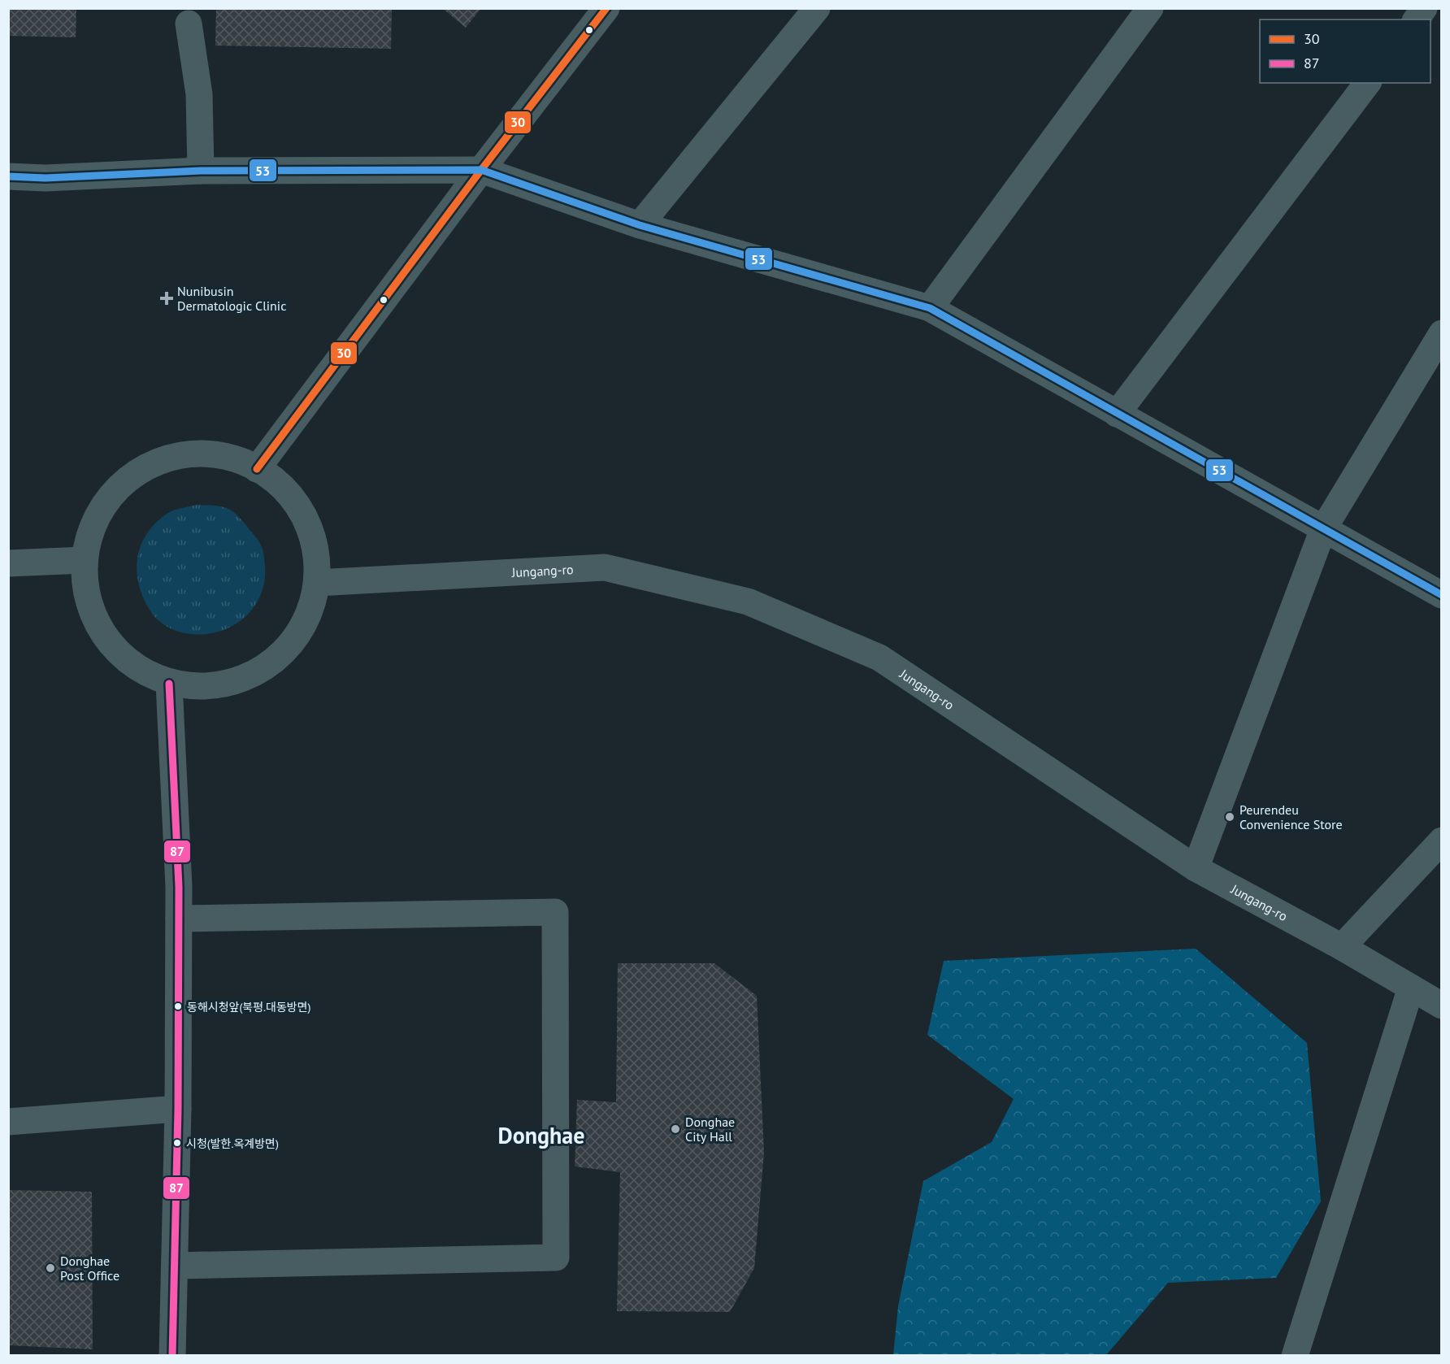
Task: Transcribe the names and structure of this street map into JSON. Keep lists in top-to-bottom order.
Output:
{
  "streets": {
    "street": ["Jungang-ro"]
  },
  "districts": ["Donghae"],
  "places": {
    "health": ["Nunibusin Dermatologic Clinic"],
    "other": [
      "Peurendeu Convenience Store",
      "동해시청앞(북평.대동방면)",
      "Donghae City Hall",
      "시청(발한.옥계방면)",
      "Donghae Post Office"
    ]
  },
  "lines": ["transit line 30", "transit line 53", "transit line 87"],
  "legend": ["30", "87"]
}
